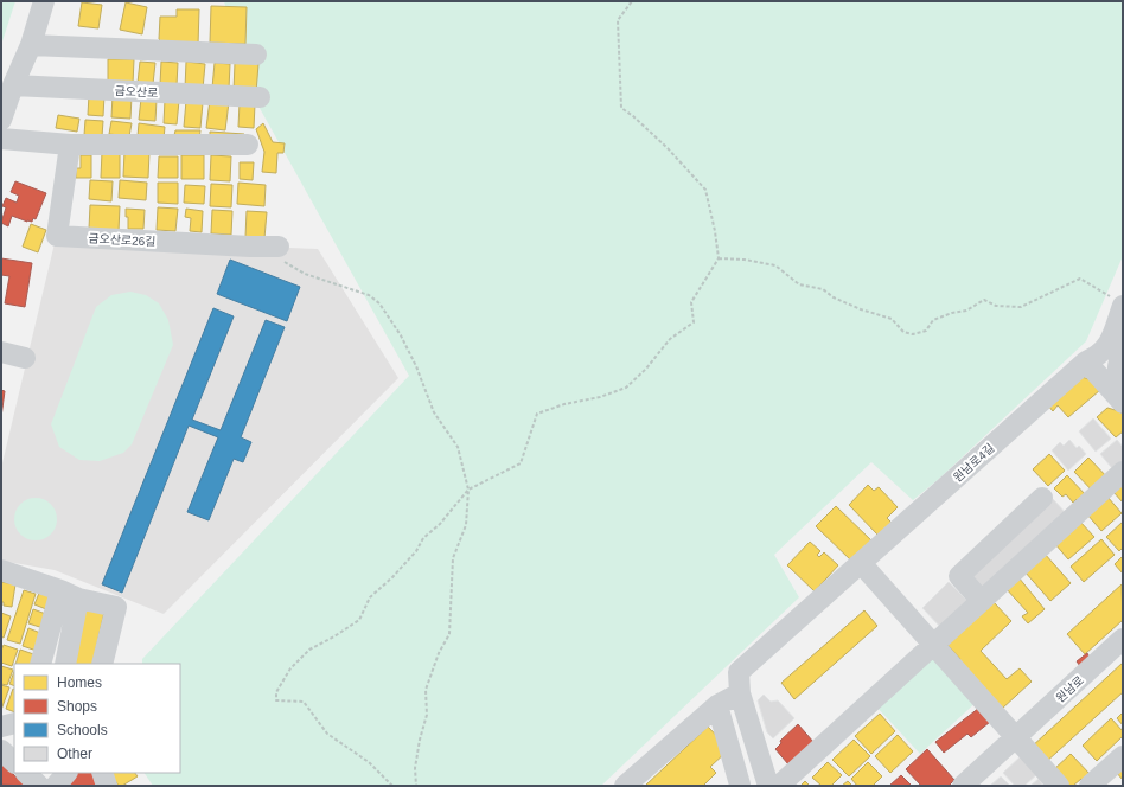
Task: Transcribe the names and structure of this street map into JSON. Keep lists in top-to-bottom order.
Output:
{
  "streets": {
    "street": [
      "금오산로",
      "금오산로26길",
      "원남로4길",
      "원남로"
    ]
  },
  "legend": [
    "Homes",
    "Shops",
    "Schools",
    "Other"
  ]
}
